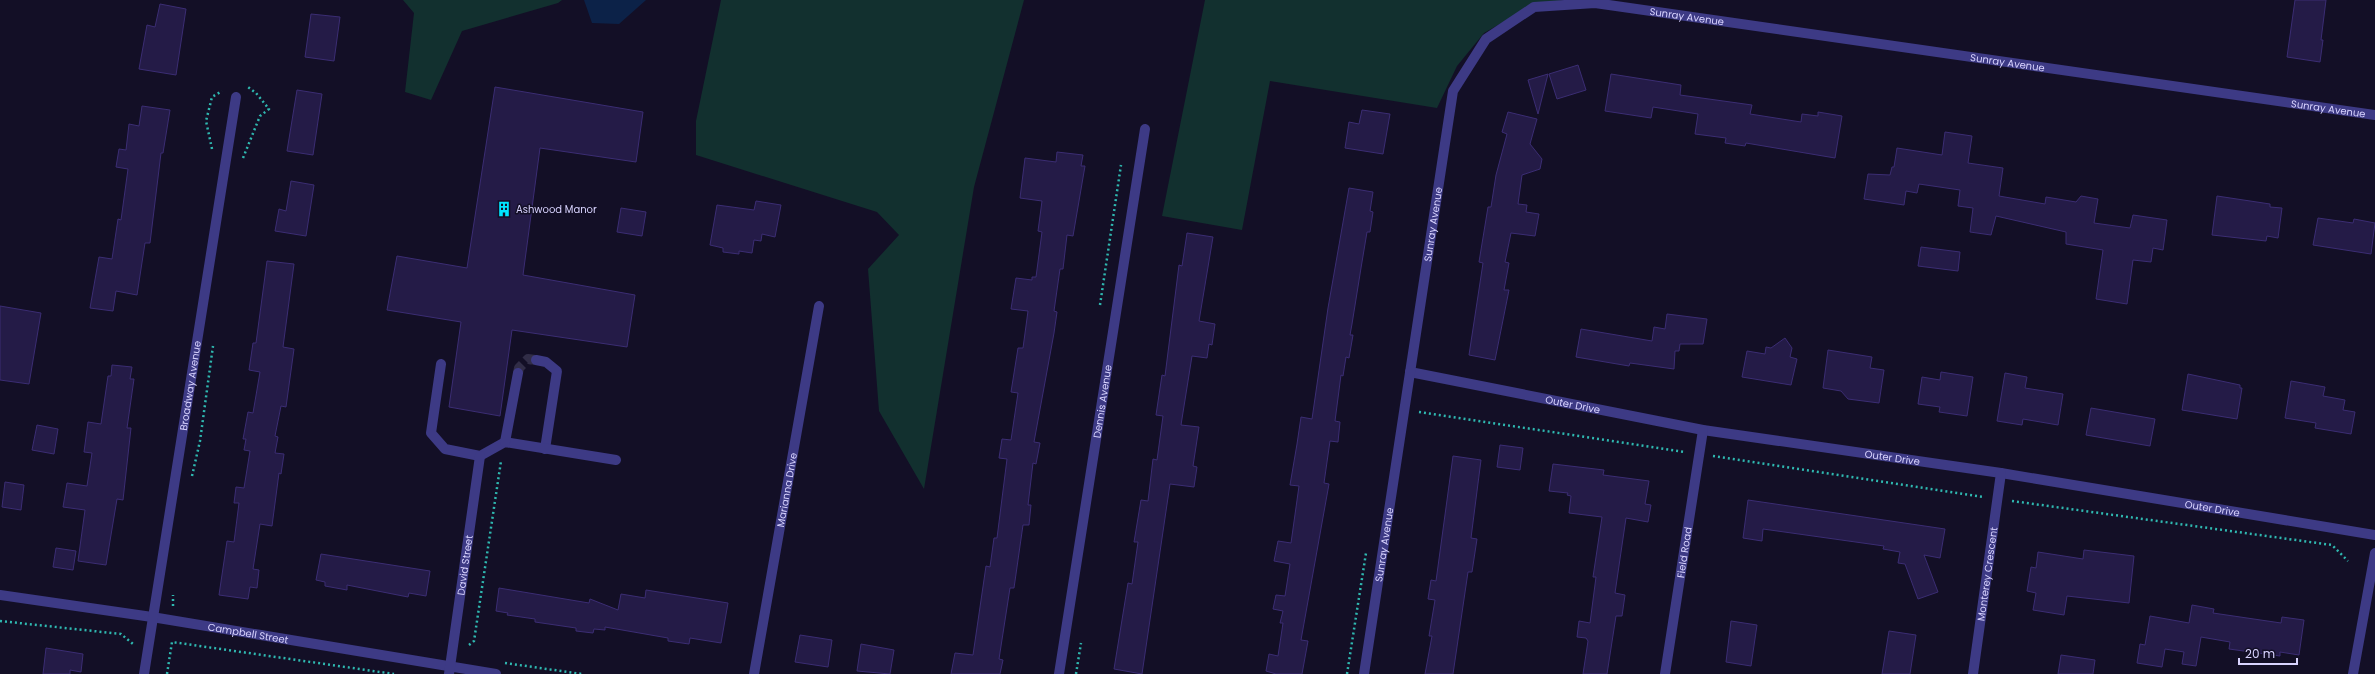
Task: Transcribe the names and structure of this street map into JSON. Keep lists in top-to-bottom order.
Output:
{
  "streets": {
    "street": [
      "Sunray Avenue",
      "Broadway Avenue",
      "Dennis Avenue",
      "Outer Drive",
      "Marianna Drive",
      "Field Road",
      "David Street",
      "Monterey Crescent",
      "Campbell Street"
    ]
  },
  "crossings": [
    ["Sunray Avenue", "Outer Drive"],
    ["Broadway Avenue", "Campbell Street"],
    ["Outer Drive", "Field Road"],
    ["Outer Drive", "Monterey Crescent"],
    ["David Street", "Campbell Street"]
  ],
  "places": {
    "building": ["Ashwood Manor"]
  },
  "scale_bar": "20 m"
}
